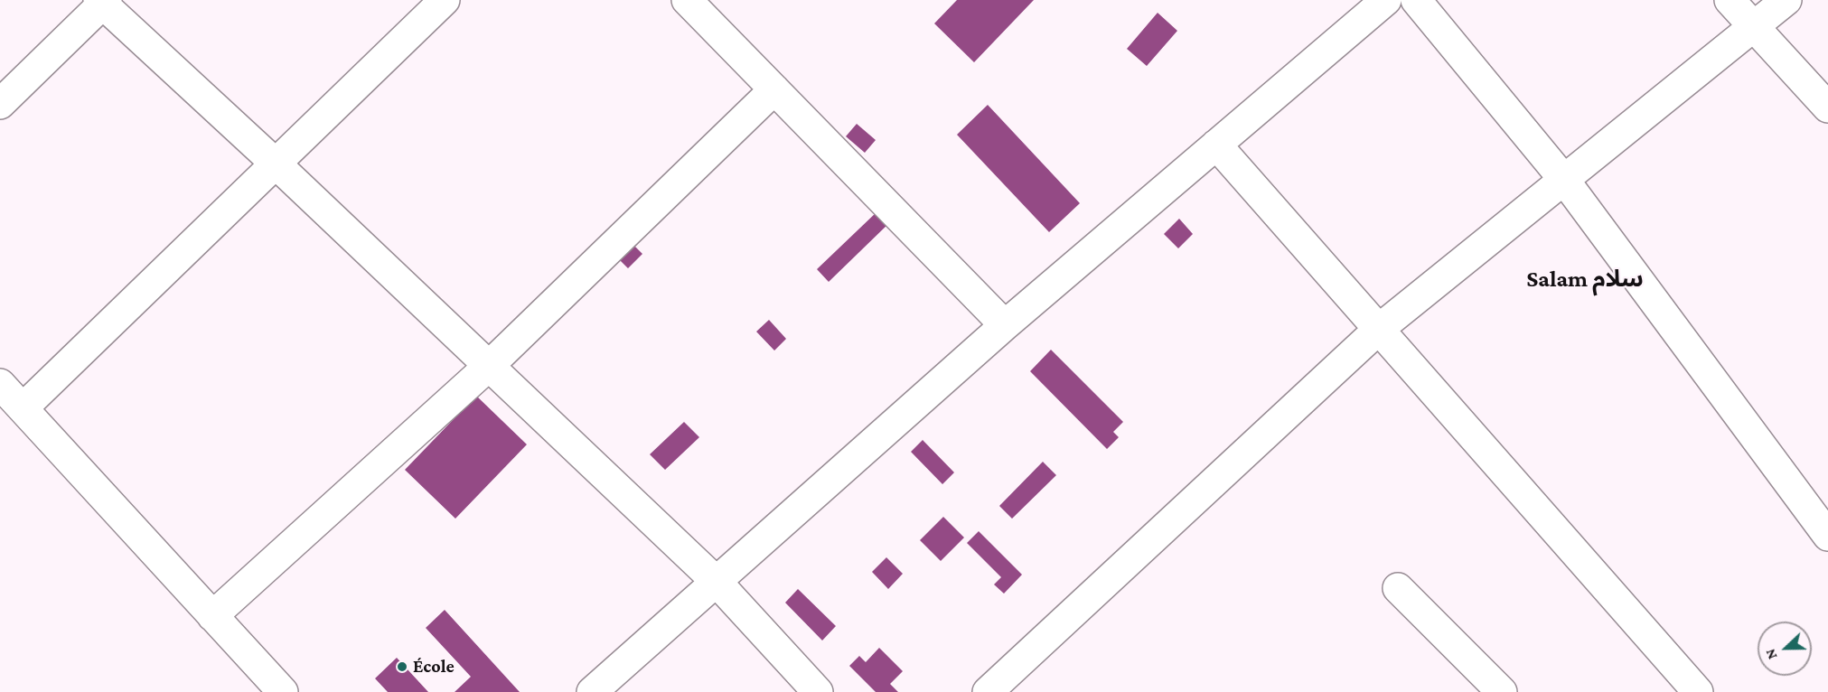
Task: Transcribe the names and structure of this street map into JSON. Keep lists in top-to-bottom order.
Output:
{
  "districts": ["Salam سلام"],
  "places": ["École"],
  "north": "left"
}
